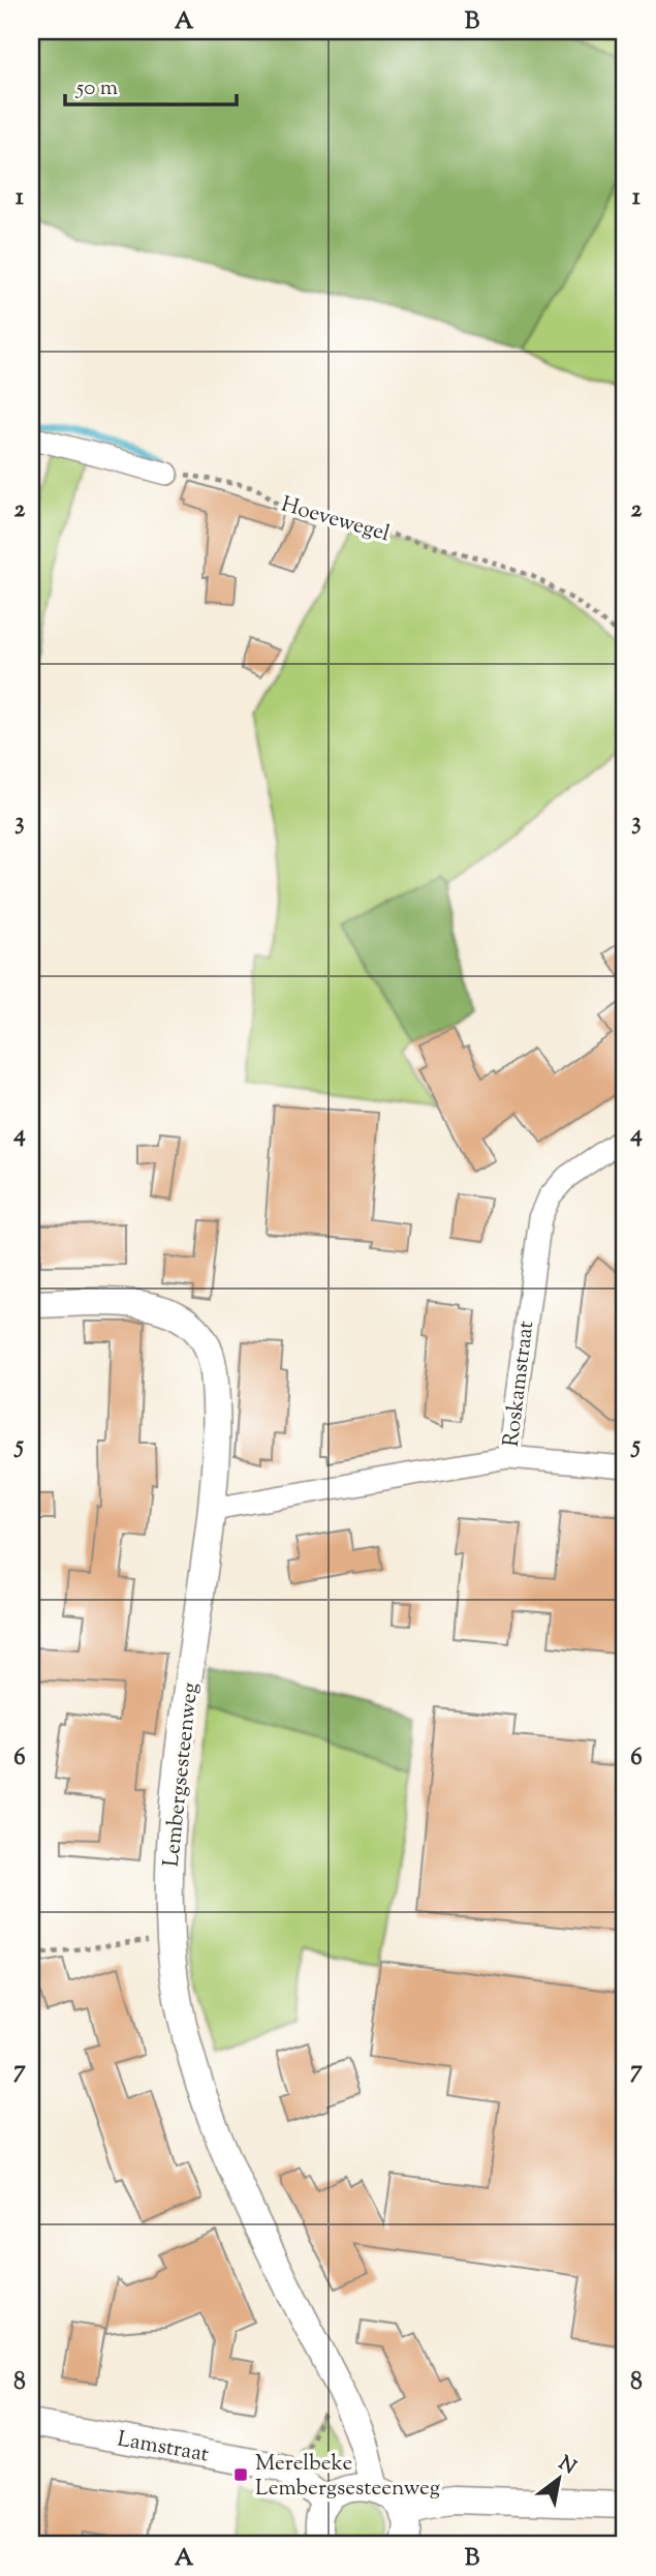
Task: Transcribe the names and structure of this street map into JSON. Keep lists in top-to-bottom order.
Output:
{
  "streets": {
    "street": ["Roskamstraat", "Lembergsesteenweg", "Lamstraat"],
    "path": ["Hoevewegel"]
  },
  "crossings": [
    ["Roskamstraat", "Lembergsesteenweg"]
  ],
  "places": {
    "transit": ["Merelbeke Lembergsesteenweg"]
  },
  "scale_bar": "50 m",
  "north": "top right",
  "grid": {
    "columns": ["A", "B"],
    "rows": [
      "1",
      "2",
      "3",
      "4",
      "5",
      "6",
      "7",
      "8"
    ]
  }
}
